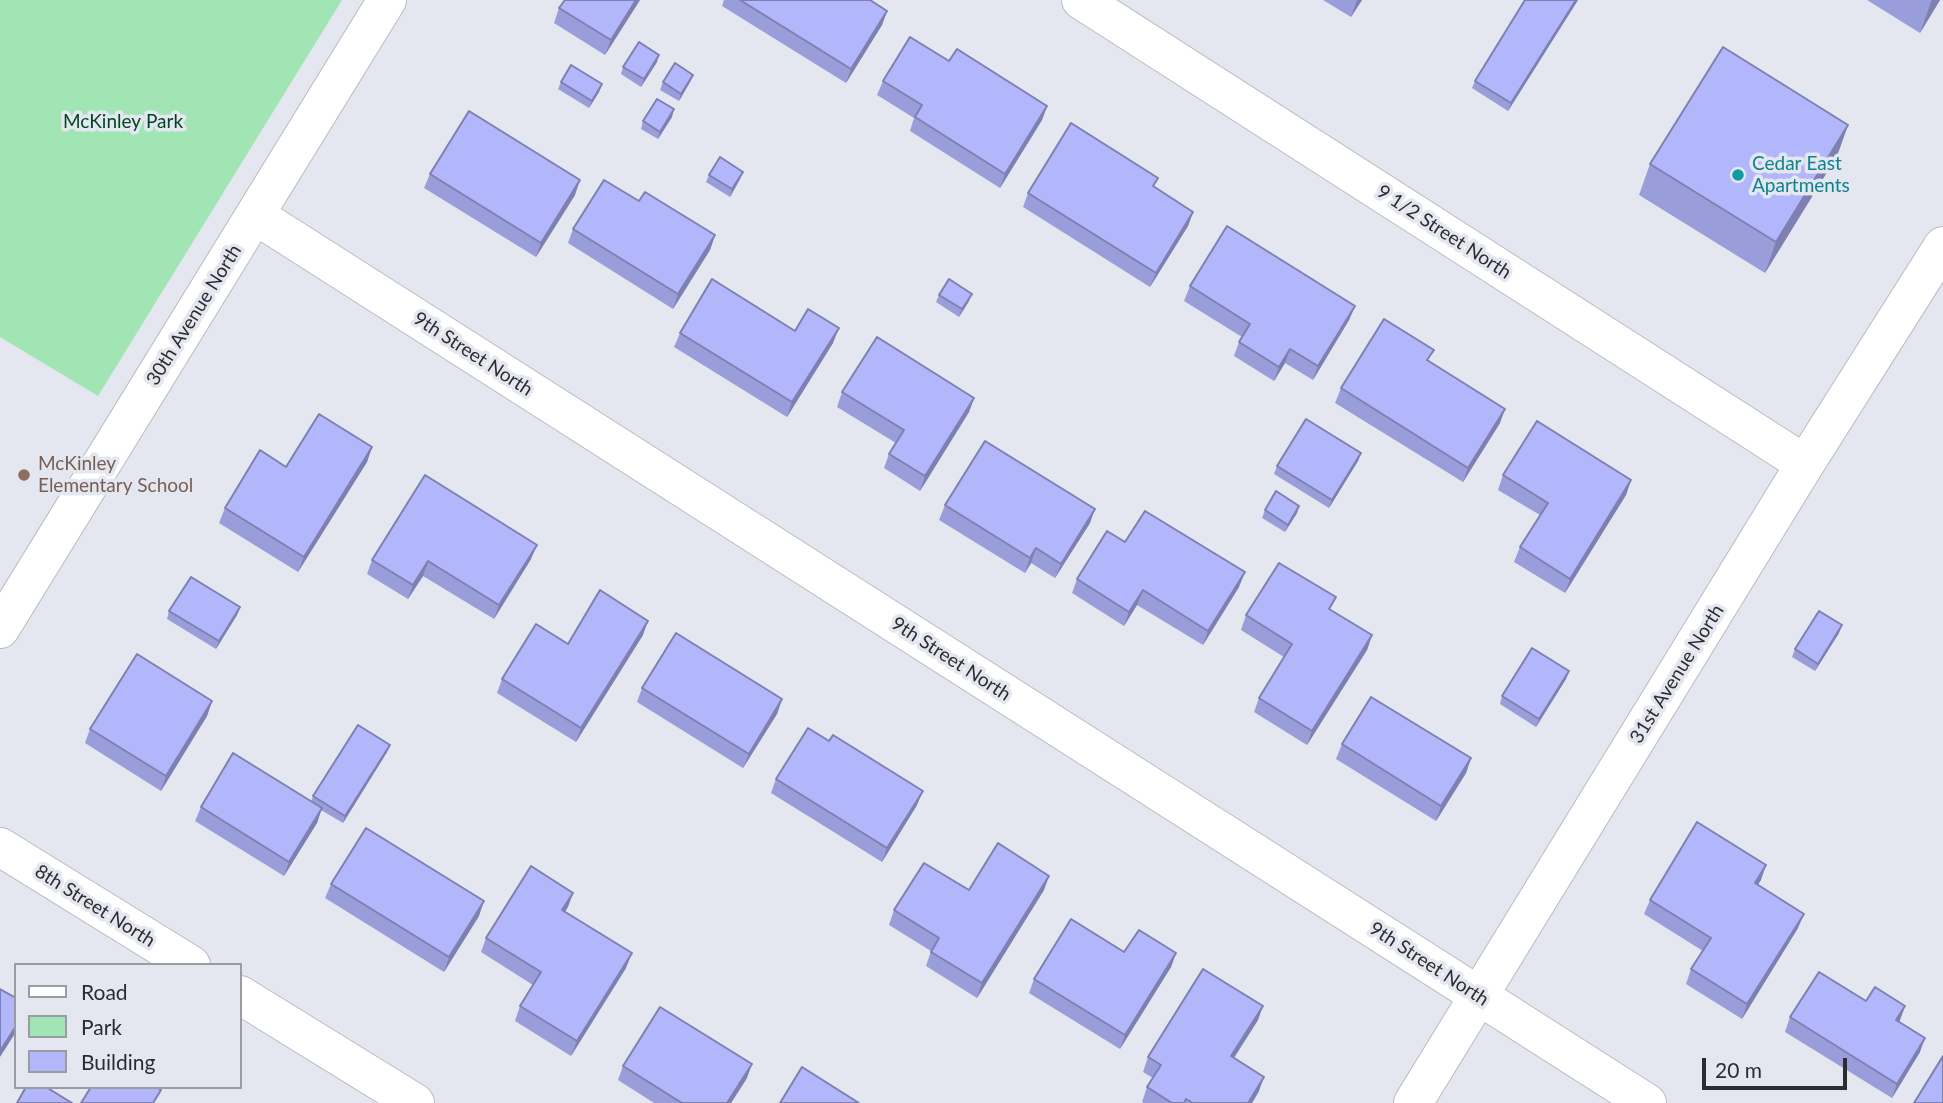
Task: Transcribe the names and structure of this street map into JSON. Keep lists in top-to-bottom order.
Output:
{
  "streets": {
    "street": [
      "9 1/2 Street North",
      "30th Avenue North",
      "9th Street North",
      "31st Avenue North",
      "8th Street North"
    ]
  },
  "crossings": [
    ["9 1/2 Street North", "31st Avenue North"],
    ["30th Avenue North", "9th Street North"],
    ["9th Street North", "31st Avenue North"]
  ],
  "parks": ["McKinley Park"],
  "places": ["Cedar East Apartments", "McKinley Elementary School"],
  "legend": ["Road", "Park", "Building"],
  "scale_bar": "20 m"
}
